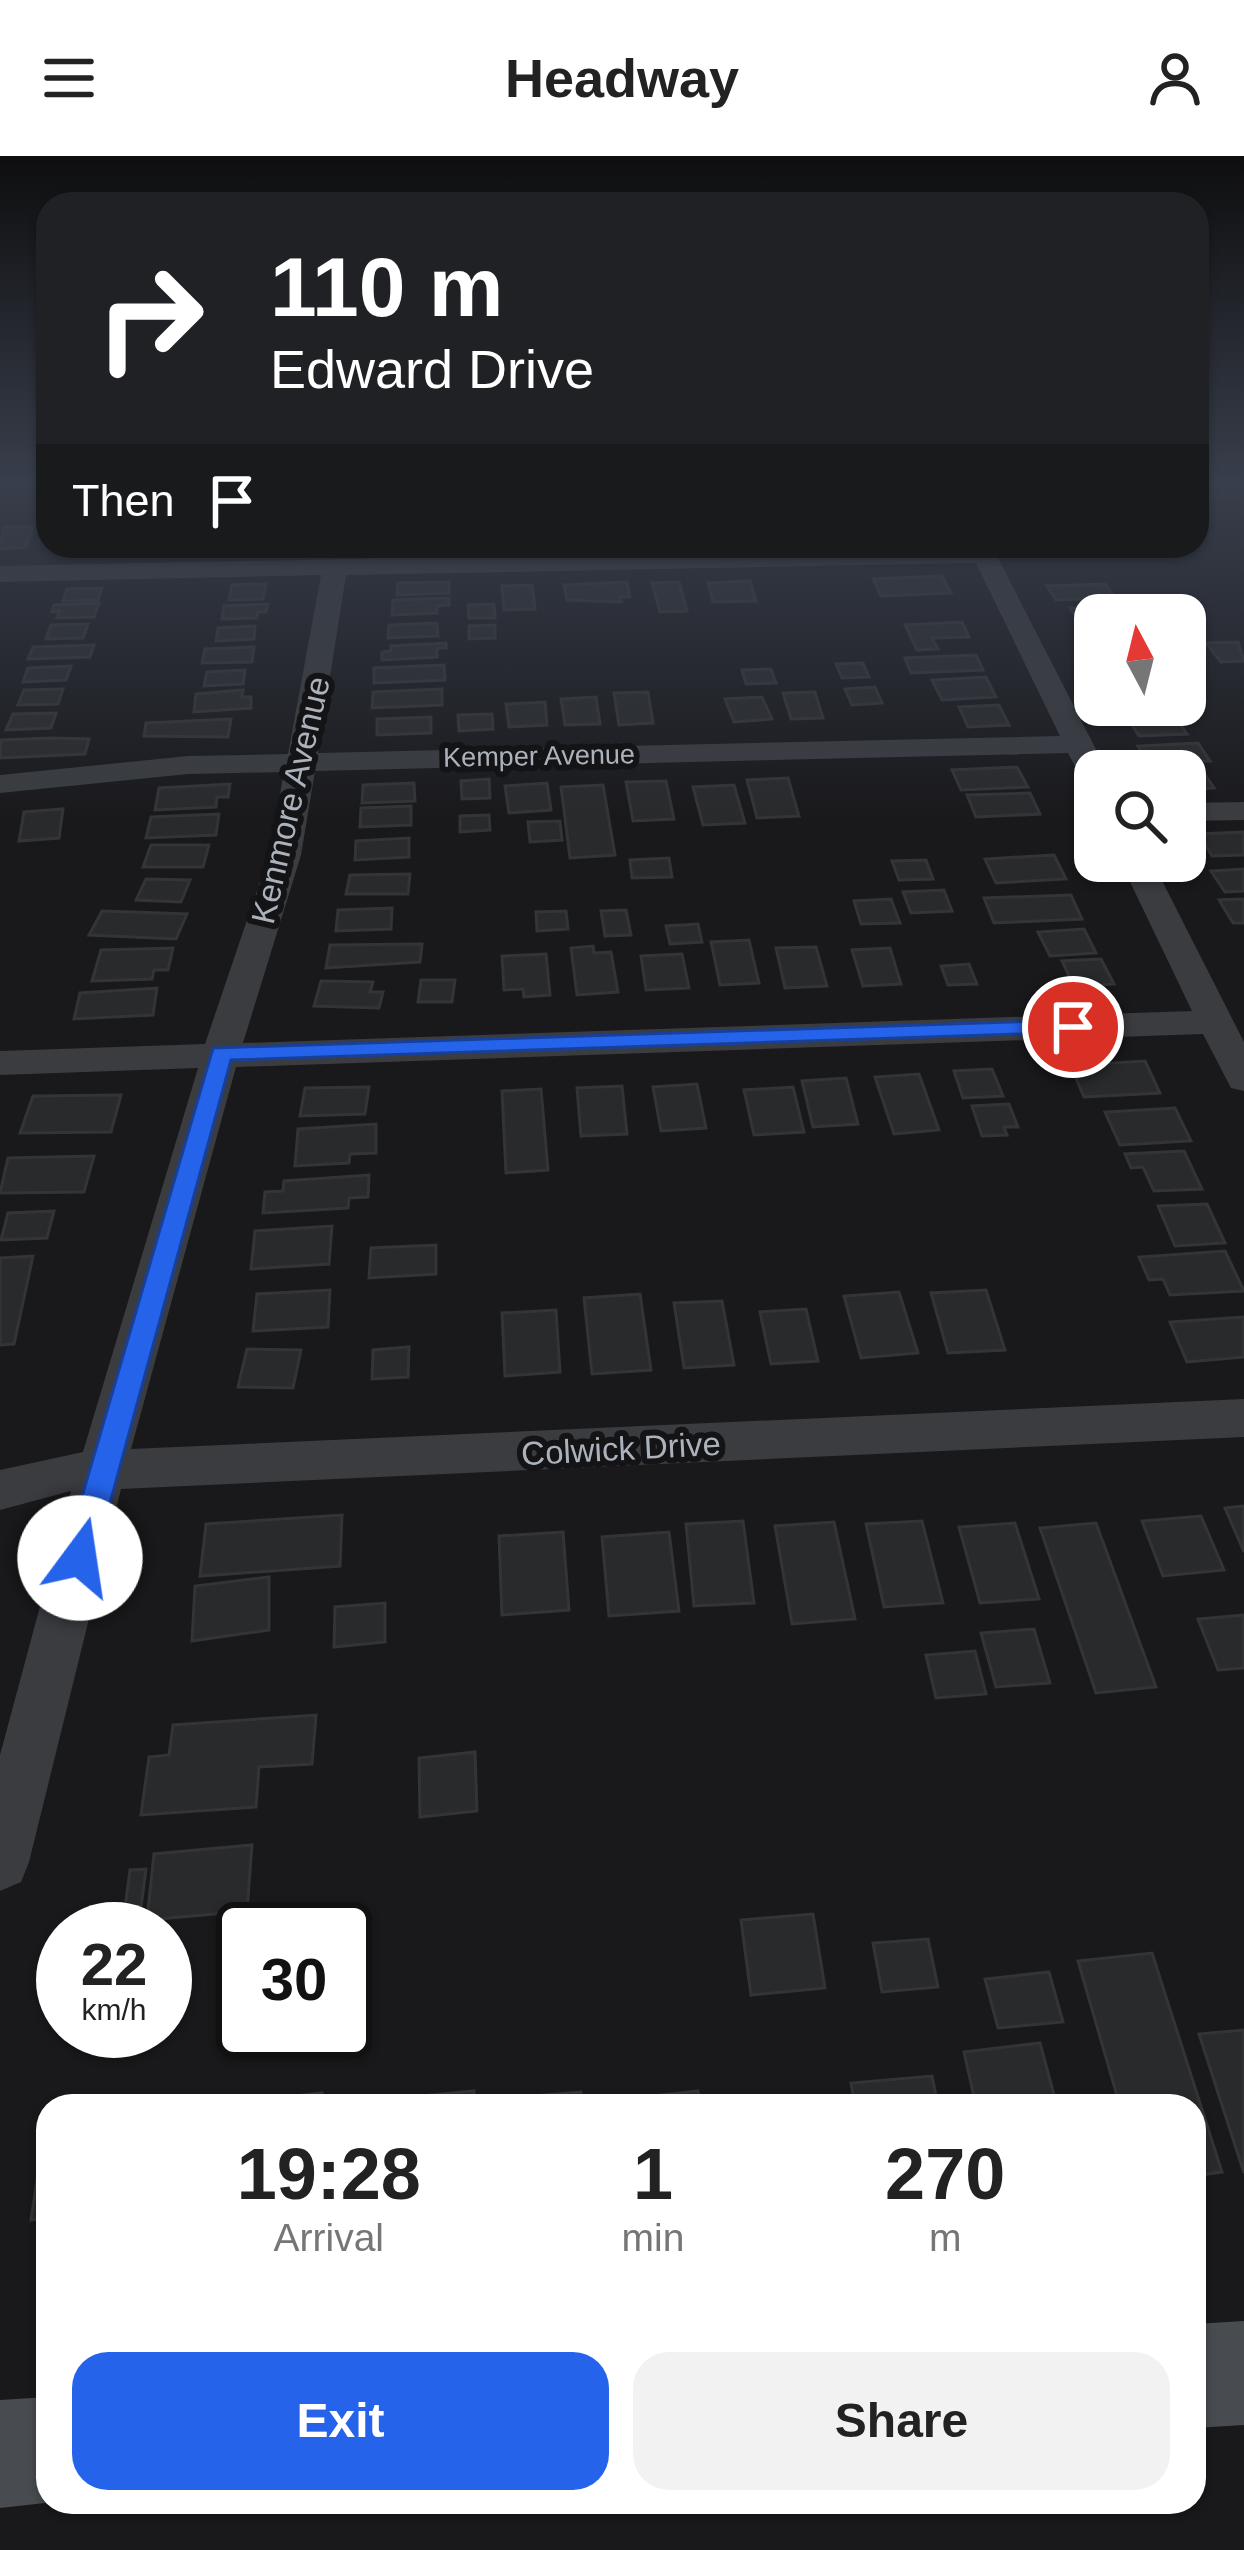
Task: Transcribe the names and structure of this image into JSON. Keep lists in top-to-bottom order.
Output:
{
  "streets": {
    "street": ["Kemper Avenue", "Kenmore Avenue", "Colwick Drive"]
  },
  "crossings": [
    ["Kemper Avenue", "Kenmore Avenue"],
    ["Kenmore Avenue", "Colwick Drive"]
  ],
  "north": "top",
  "page": {
    "header": "Headway",
    "turn": ["110 m", "Edward Drive"],
    "then": "Then",
    "speed": "22 km/h",
    "limit": "30",
    "eta": [
      "19:28",
      "Arrival",
      "1",
      "min",
      "270",
      "m"
    ],
    "buttons": ["Exit", "Share"]
  }
}
